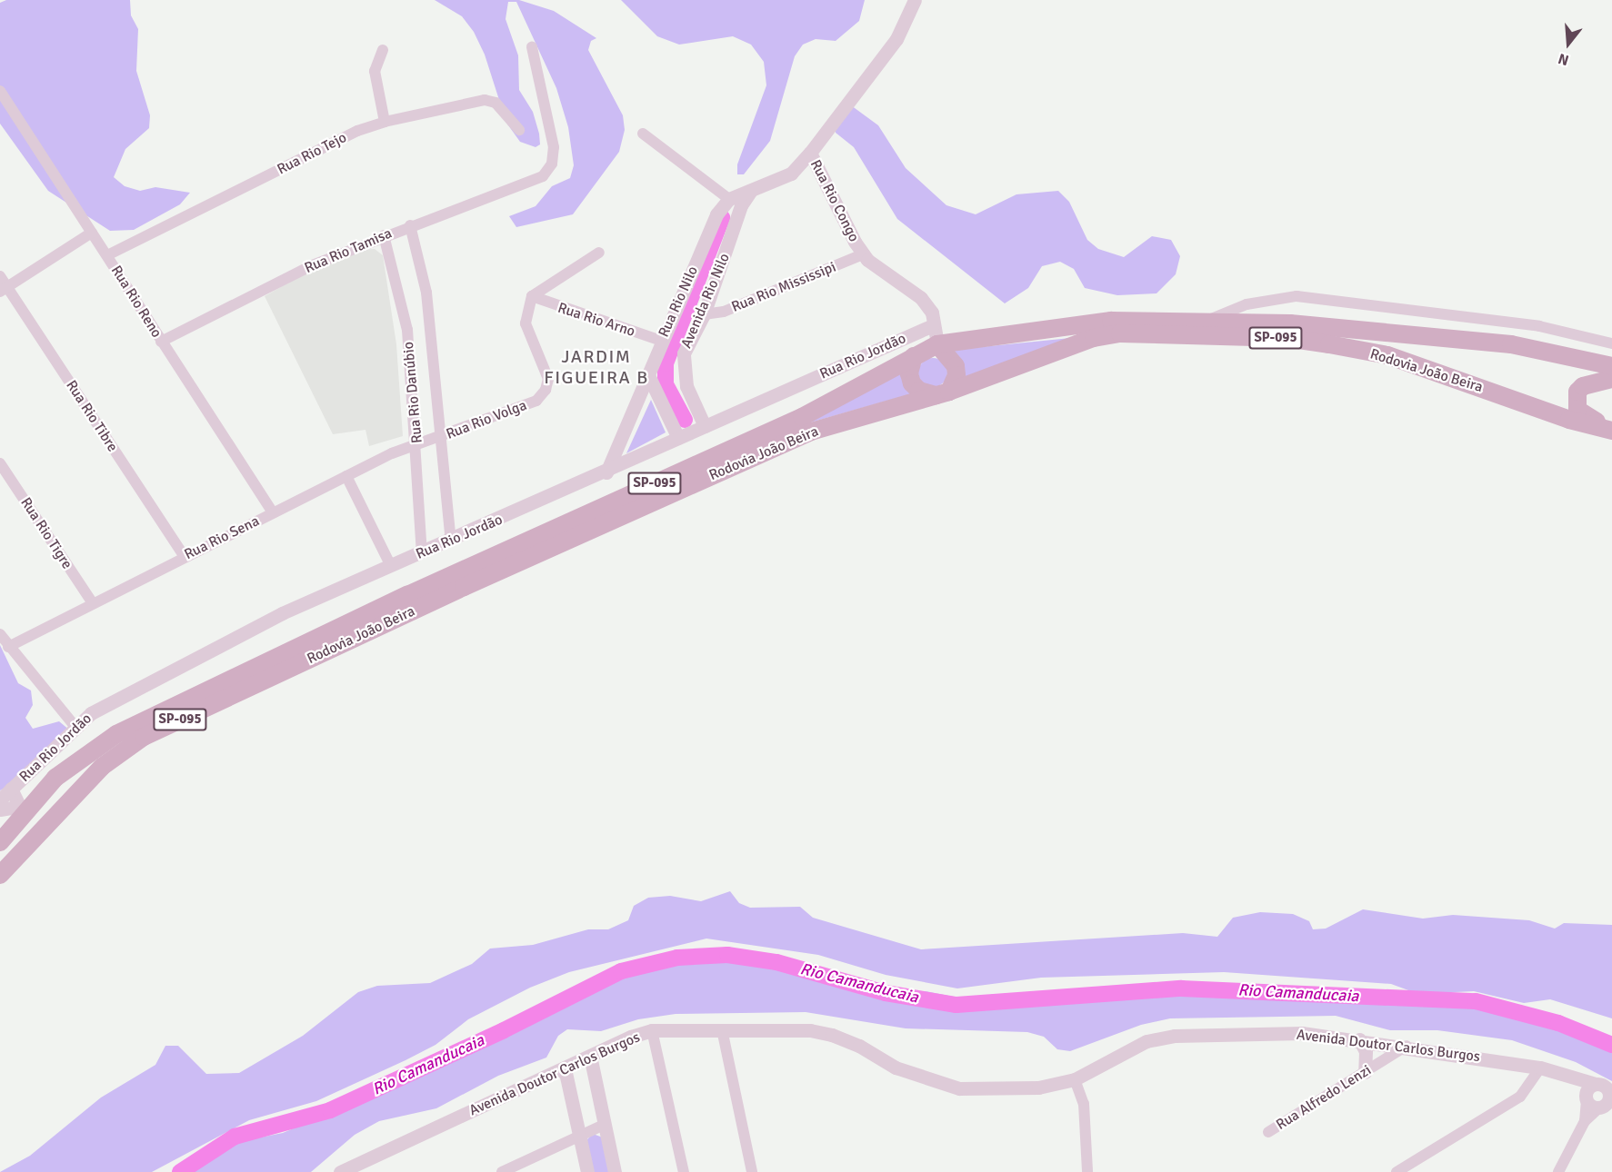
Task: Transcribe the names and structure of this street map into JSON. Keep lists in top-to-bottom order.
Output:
{
  "streets": {
    "main road": ["SP-095", "Rodovia João Beira"],
    "street": [
      "Rua Rio Tejo",
      "Rua Rio Congo",
      "Rua Rio Tamisa",
      "Rua Rio Mississipi",
      "Avenida Rio Nilo",
      "Rua Rio Reno",
      "Rua Rio Nilo",
      "Rua Rio Arno",
      "Rua Rio Jordão",
      "Rua Rio Danúbio",
      "Rua Rio Tibre",
      "Rua Rio Volga",
      "Rua Rio Tigre",
      "Rua Rio Sena",
      "Avenida Doutor Carlos Burgos",
      "Rua Alfredo Lenzi"
    ]
  },
  "crossings": [
    ["Rua Rio Tejo", "Rua Rio Reno"],
    ["Rua Rio Congo", "Rua Rio Mississipi"],
    ["Rua Rio Congo", "Rua Rio Jordão"],
    ["Rua Rio Congo", "Rodovia João Beira"],
    ["Rua Rio Tamisa", "Rua Rio Reno"],
    ["Rua Rio Tamisa", "Rua Rio Danúbio"],
    ["Rua Rio Mississipi", "Avenida Rio Nilo"],
    ["Avenida Rio Nilo", "Rua Rio Nilo"],
    ["Avenida Rio Nilo", "Rua Rio Jordão"],
    ["Rua Rio Reno", "Rua Rio Sena"],
    ["Rua Rio Nilo", "Rua Rio Arno"],
    ["Rua Rio Nilo", "Rua Rio Jordão"],
    ["Rua Rio Arno", "Rua Rio Volga"],
    ["Rua Rio Jordão", "Rua Rio Danúbio"],
    ["Rua Rio Danúbio", "Rua Rio Volga"],
    ["Rua Rio Danúbio", "Rua Rio Sena"],
    ["Rua Rio Tibre", "Rua Rio Sena"],
    ["Rua Rio Volga", "Rua Rio Sena"],
    ["Rua Rio Tigre", "Rua Rio Sena"],
    ["Avenida Doutor Carlos Burgos", "Rua Alfredo Lenzi"]
  ],
  "districts": ["JARDIM FIGUEIRA B"],
  "water": ["Rio Camanducaia"],
  "north": "bottom"
}
